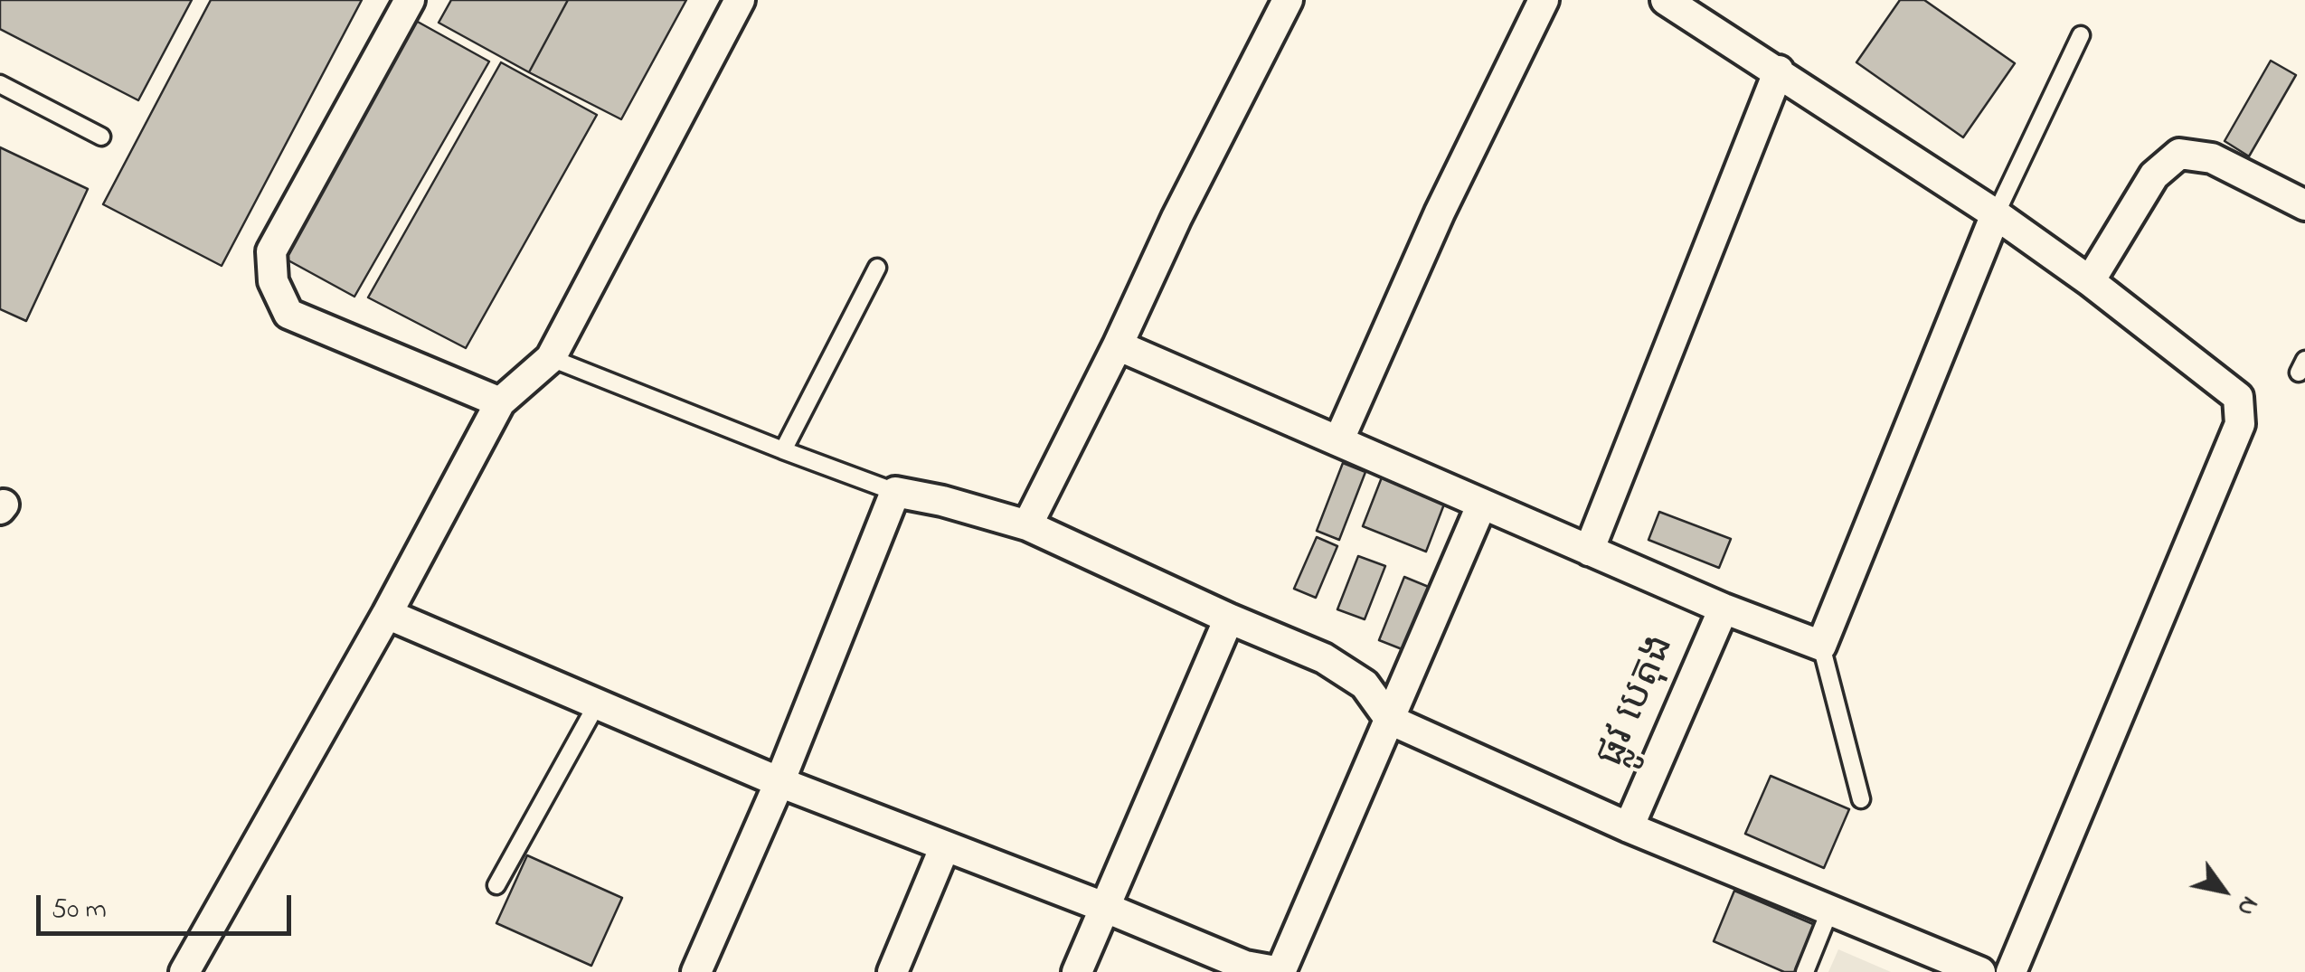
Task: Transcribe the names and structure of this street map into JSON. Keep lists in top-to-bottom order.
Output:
{
  "streets": {
    "street": ["ផ្លូវ បេតុង"]
  },
  "scale_bar": "50 m",
  "north": "bottom right"
}
